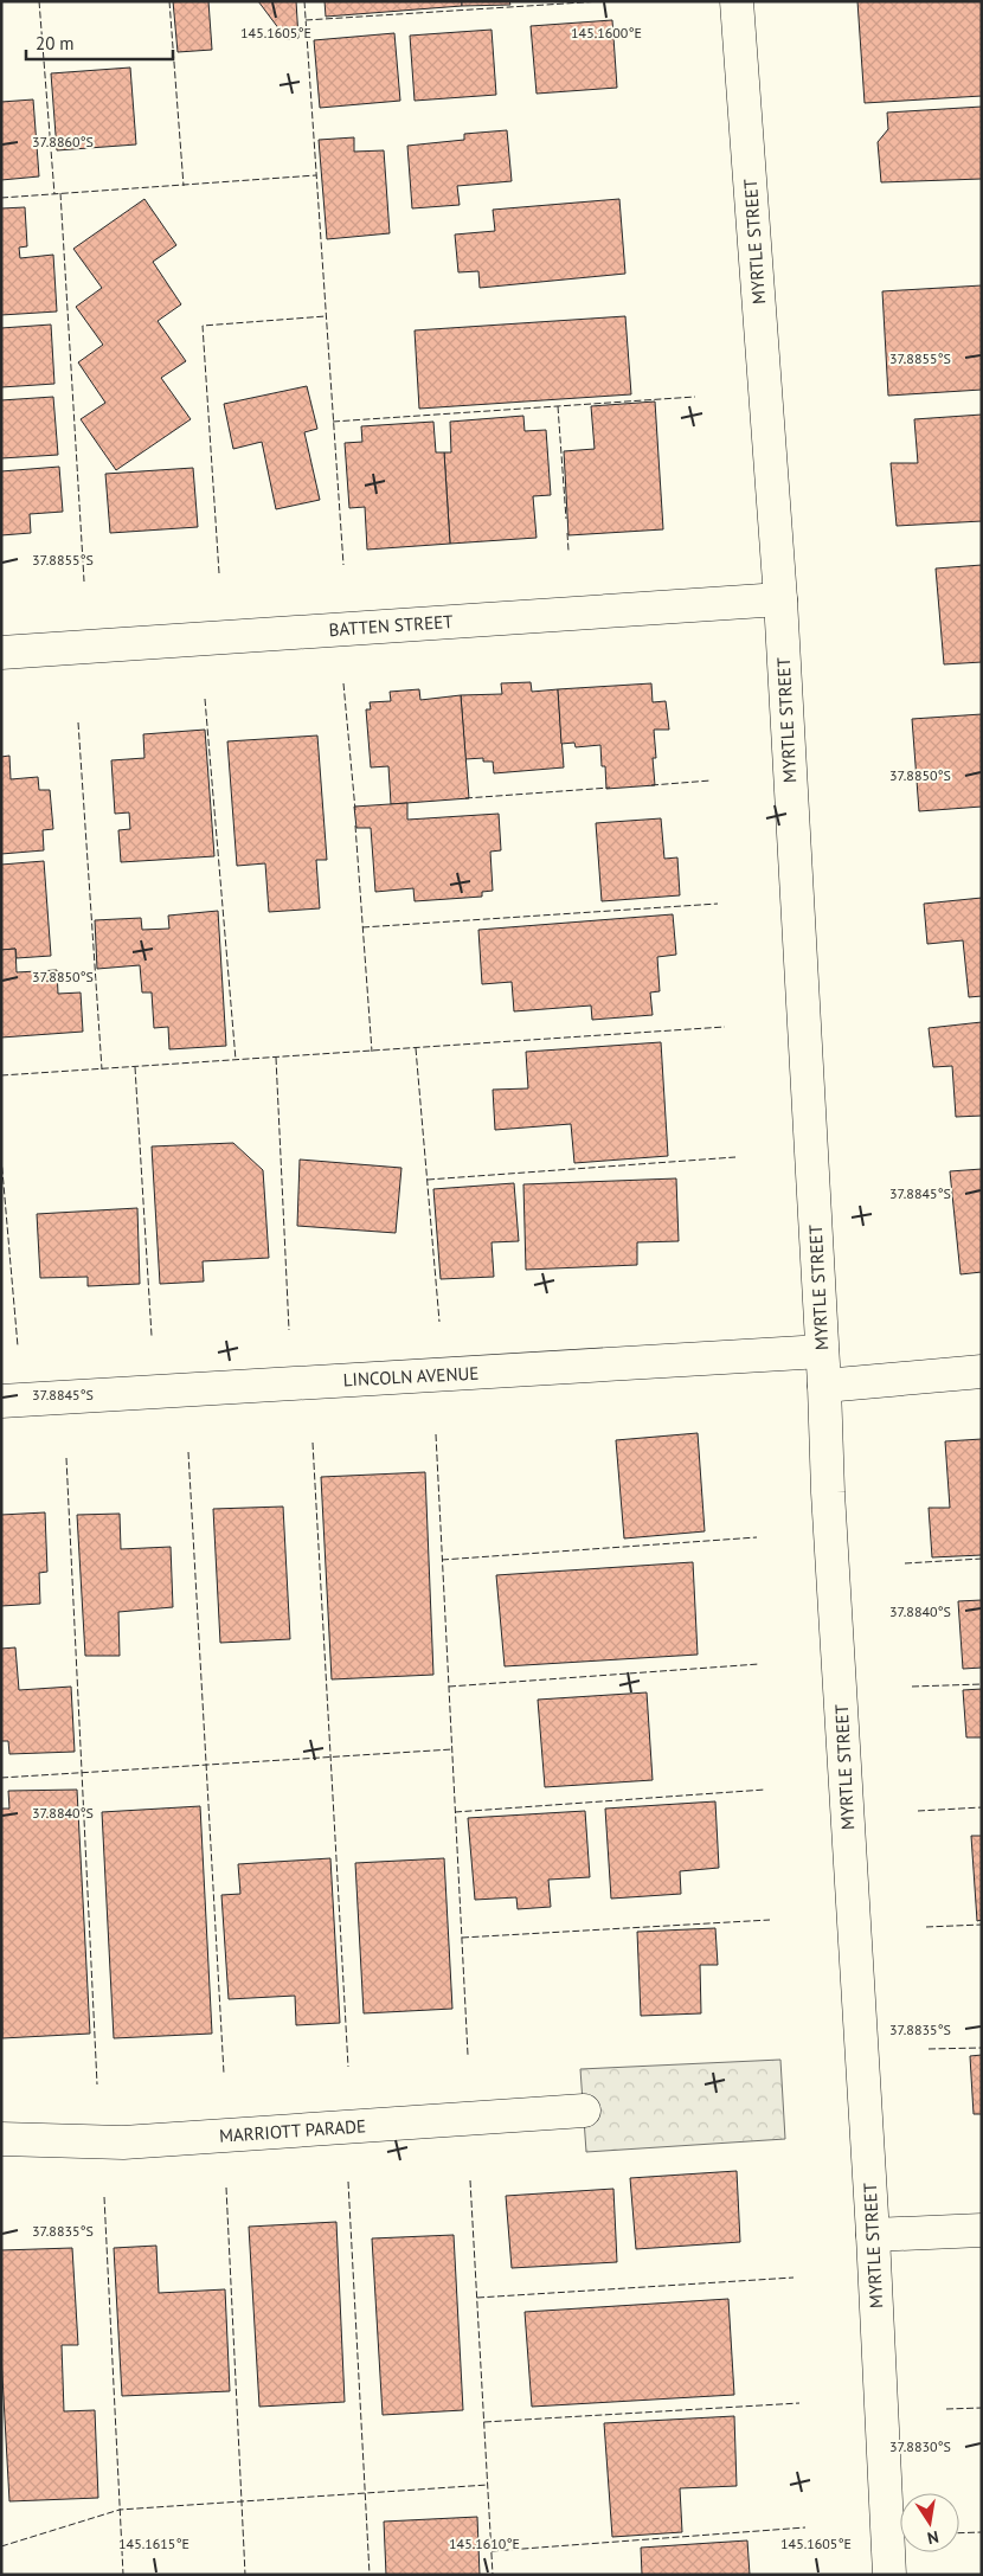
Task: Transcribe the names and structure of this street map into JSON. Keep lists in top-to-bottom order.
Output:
{
  "streets": {
    "street": [
      "MYRTLE STREET",
      "BATTEN STREET",
      "LINCOLN AVENUE",
      "MARRIOTT PARADE"
    ]
  },
  "crossings": [
    ["MYRTLE STREET", "BATTEN STREET"],
    ["MYRTLE STREET", "LINCOLN AVENUE"]
  ],
  "scale_bar": "20 m",
  "north": "bottom",
  "coordinates": [
    "145.1605°E",
    "145.1600°E",
    "37.8860°S",
    "37.8855°S",
    "37.8850°S",
    "37.8845°S",
    "37.8840°S",
    "37.8835°S",
    "37.8830°S",
    "145.1615°E",
    "145.1610°E"
  ]
}
